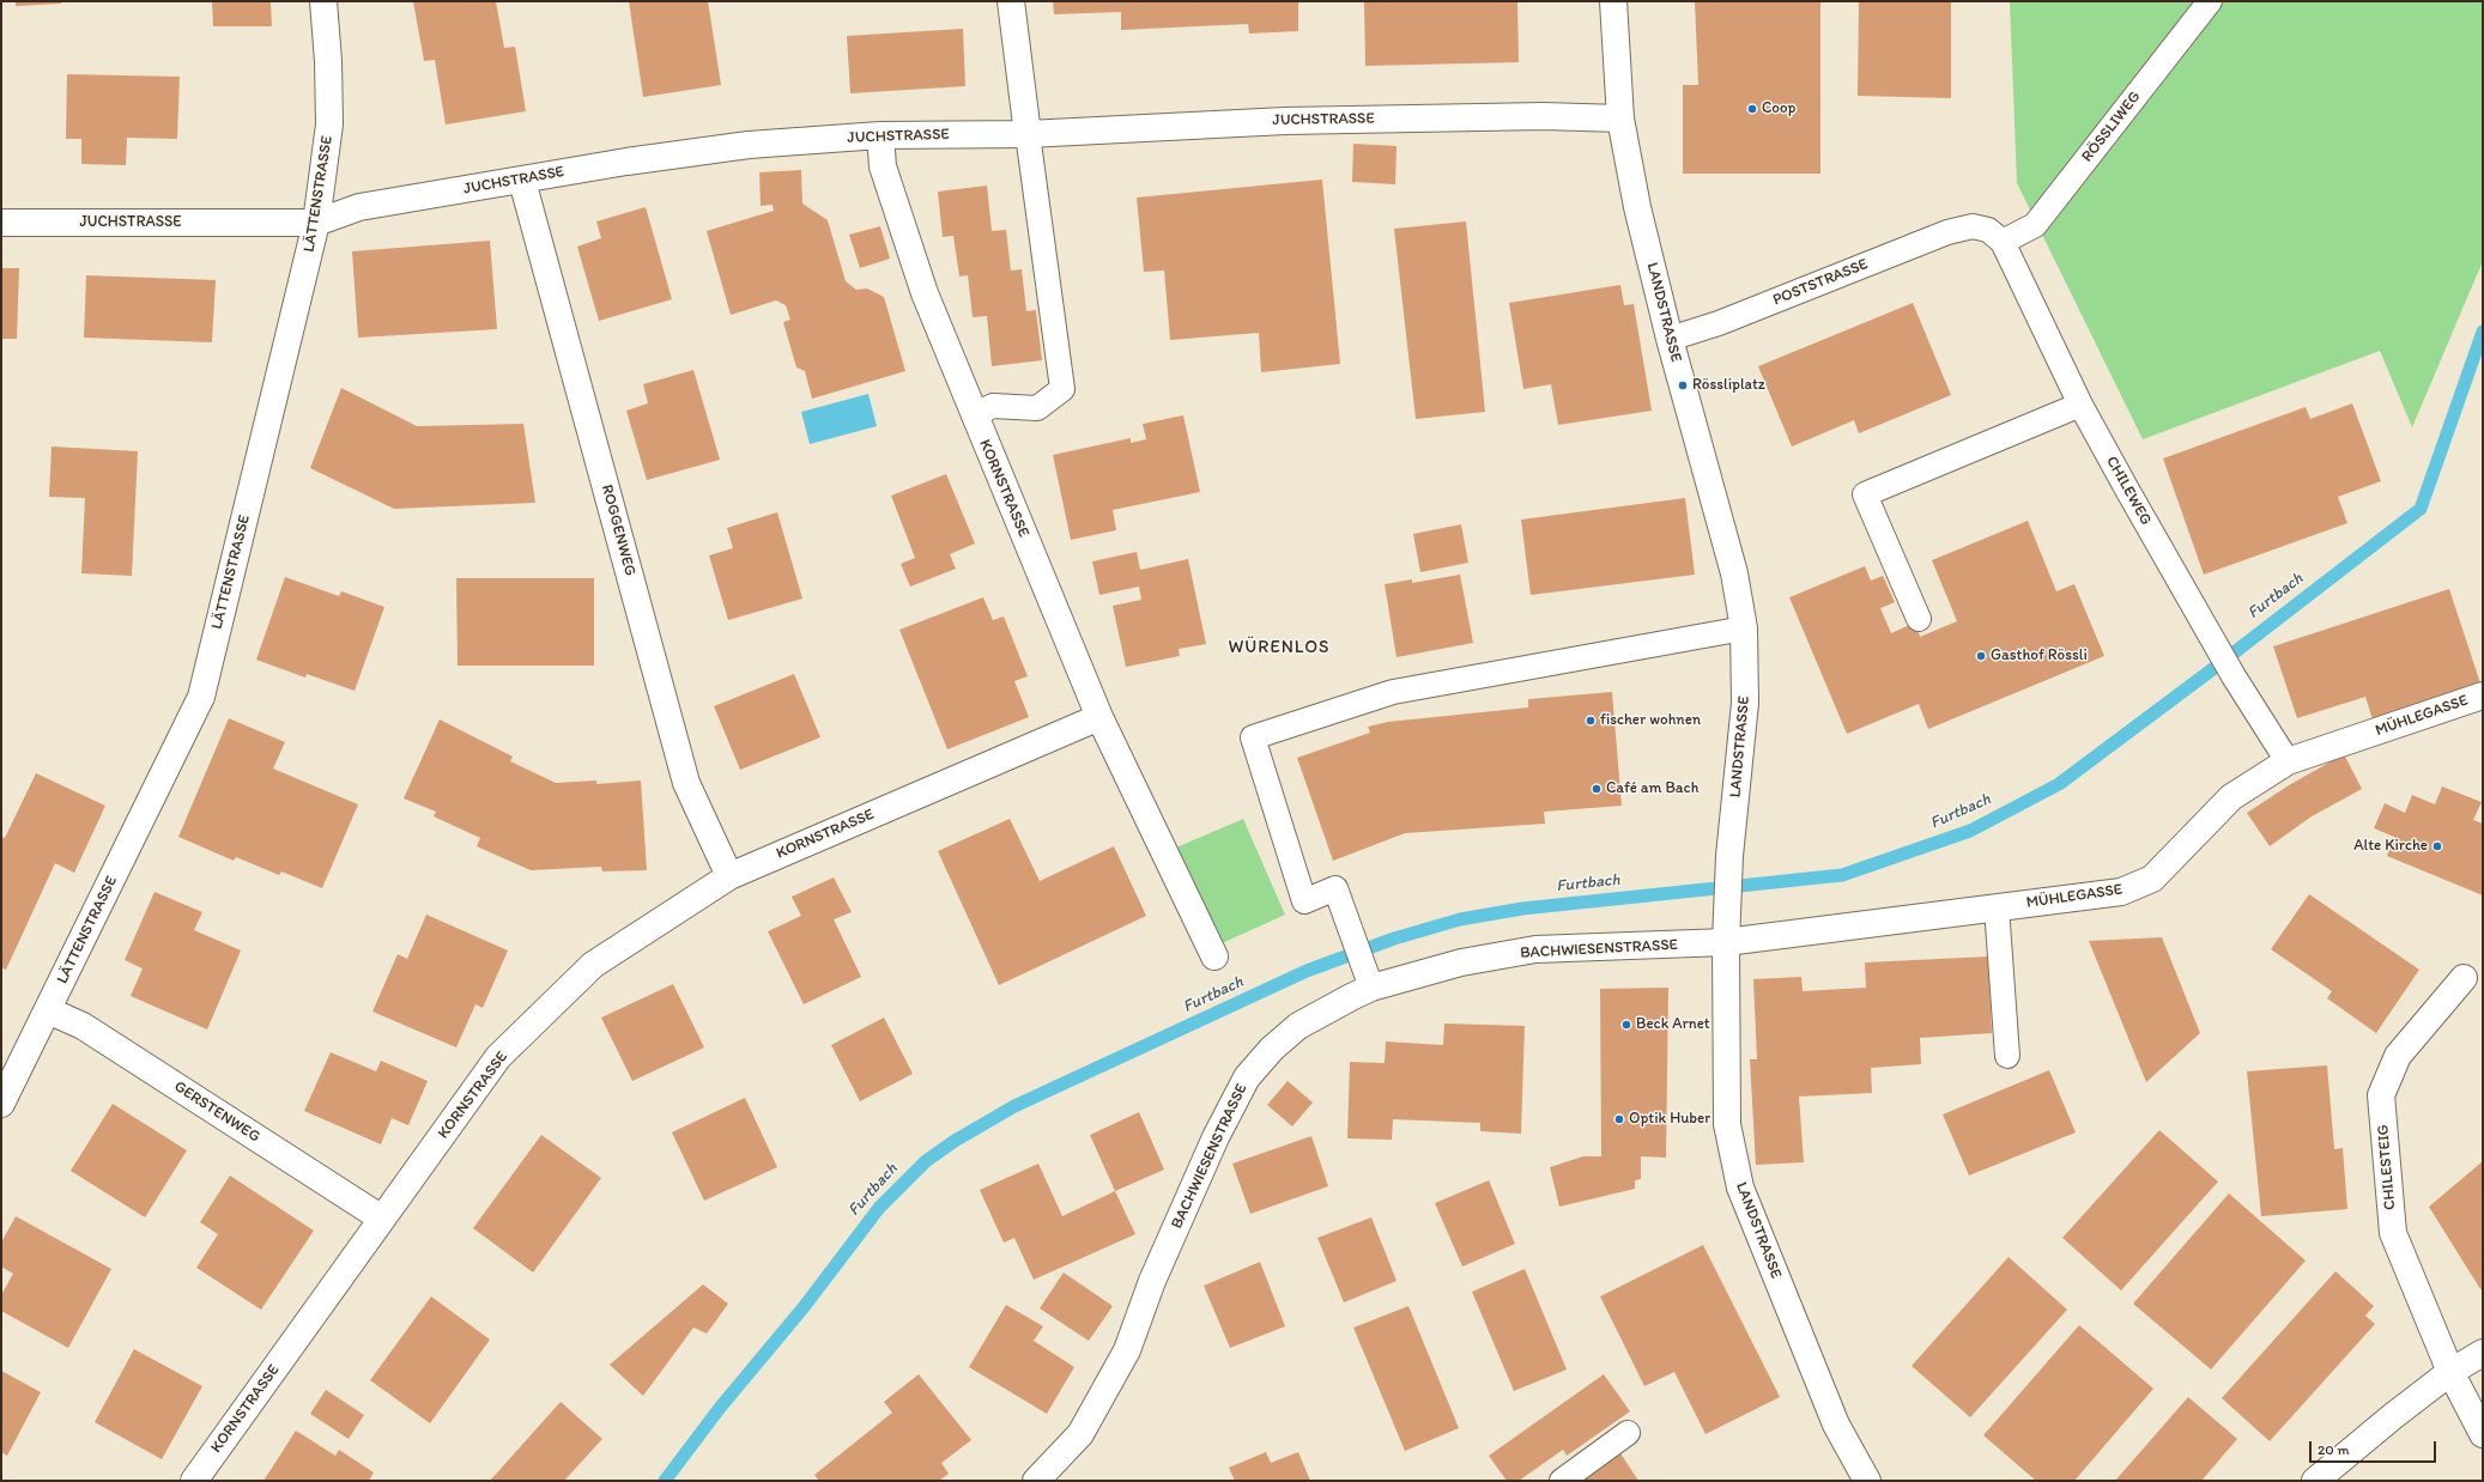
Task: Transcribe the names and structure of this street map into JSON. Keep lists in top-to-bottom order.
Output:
{
  "streets": {
    "street": [
      "JUCHSTRASSE",
      "LÄTTENSTRASSE",
      "LANDSTRASSE",
      "KORNSTRASSE",
      "ROGGENWEG",
      "MÜHLEGASSE",
      "BACHWIESENSTRASSE",
      "GERSTENWEG",
      "CHILESTEIG"
    ],
    "lane": ["RÖSSLIWEG", "POSTSTRASSE", "CHILEWEG"]
  },
  "crossings": [
    ["JUCHSTRASSE", "LÄTTENSTRASSE"],
    ["JUCHSTRASSE", "LANDSTRASSE"],
    ["JUCHSTRASSE", "KORNSTRASSE"],
    ["JUCHSTRASSE", "ROGGENWEG"],
    ["RÖSSLIWEG", "POSTSTRASSE"],
    ["RÖSSLIWEG", "CHILEWEG"],
    ["LÄTTENSTRASSE", "GERSTENWEG"],
    ["POSTSTRASSE", "LANDSTRASSE"],
    ["POSTSTRASSE", "CHILEWEG"],
    ["LANDSTRASSE", "MÜHLEGASSE"],
    ["LANDSTRASSE", "BACHWIESENSTRASSE"],
    ["KORNSTRASSE", "ROGGENWEG"],
    ["KORNSTRASSE", "GERSTENWEG"],
    ["CHILEWEG", "MÜHLEGASSE"],
    ["MÜHLEGASSE", "BACHWIESENSTRASSE"]
  ],
  "districts": ["WÜRENLOS"],
  "water": ["Furtbach"],
  "places": [
    "Coop",
    "Rössliplatz",
    "Gasthof Rössli",
    "fischer wohnen",
    "Café am Bach",
    "Alte Kirche",
    "Beck Arnet",
    "Optik Huber"
  ],
  "scale_bar": "20 m"
}
